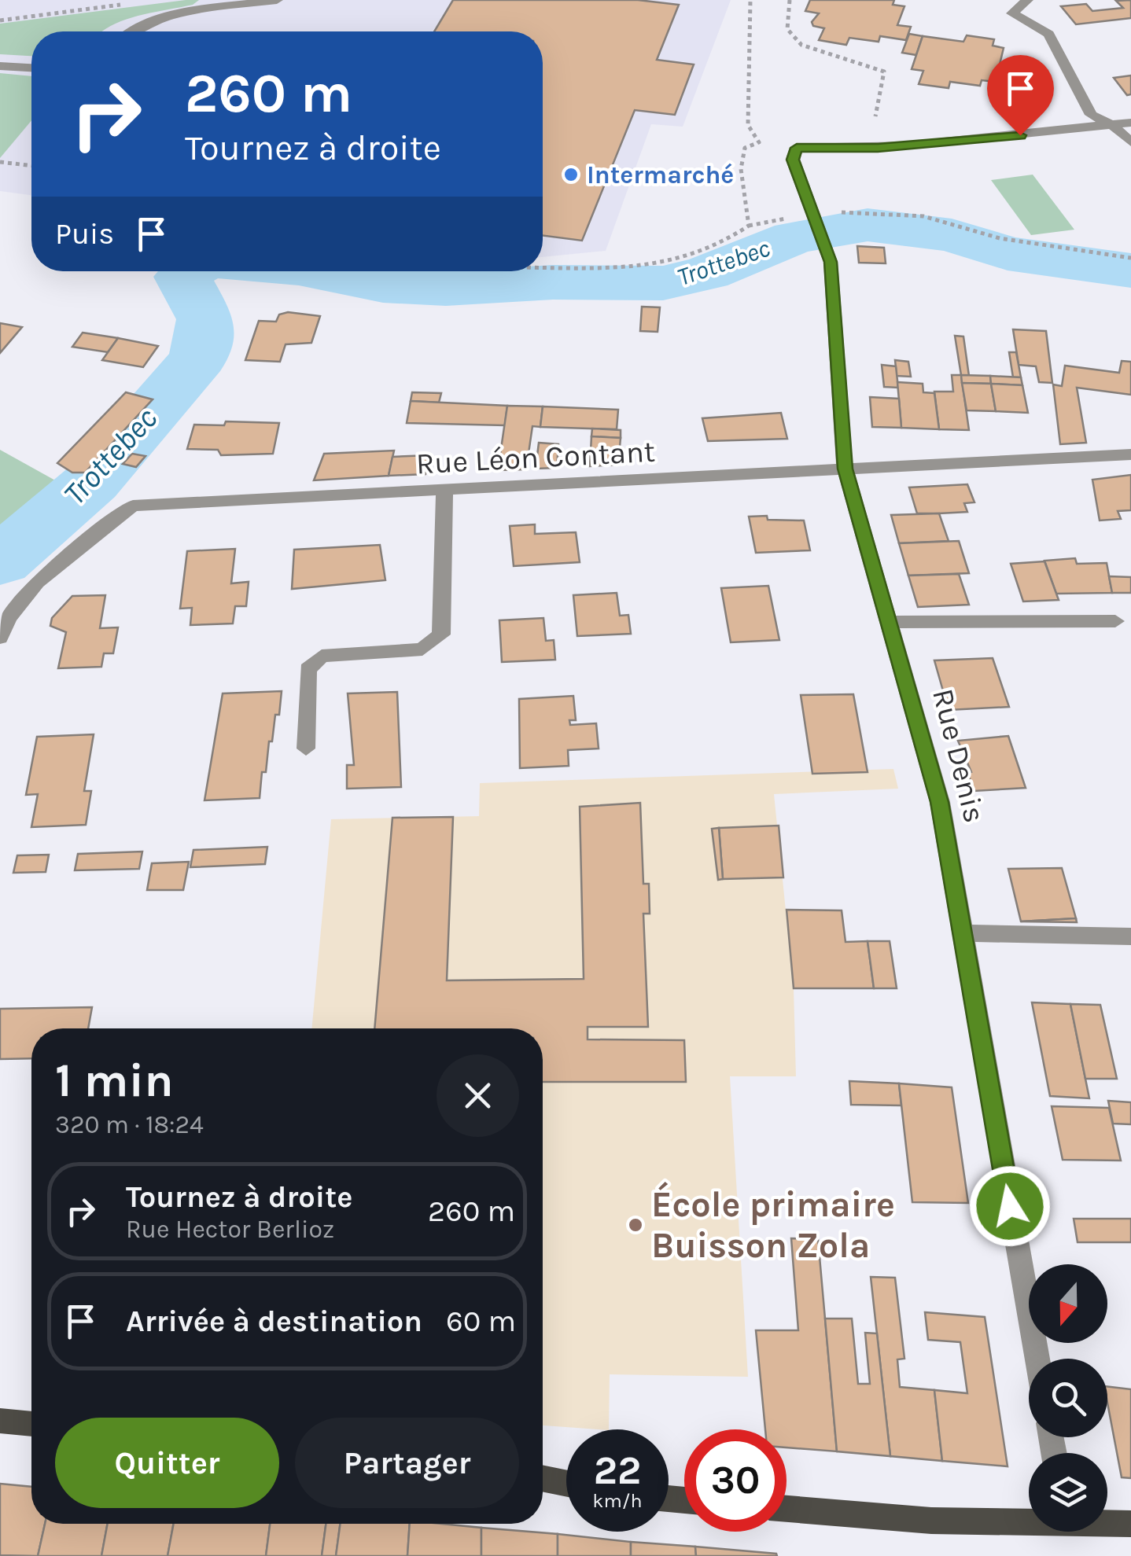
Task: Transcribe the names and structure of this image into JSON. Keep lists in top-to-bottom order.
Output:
{
  "streets": {
    "street": ["Rue Léon Contant", "Rue Denis"]
  },
  "crossings": [
    ["Rue Léon Contant", "Rue Denis"]
  ],
  "water": ["Trottebec"],
  "places": ["Intermarché", "École primaire Buisson Zola"],
  "north": "bottom",
  "page": {
    "turn": ["260 m", "Tournez à droite"],
    "then": "Puis",
    "heading": ["1 min", "320 m · 18:24"],
    "list": [
      {
        "name": "Tournez à droite",
        "note": "Rue Hector Berlioz",
        "value": "260 m"
      },
      {
        "name": "Arrivée à destination",
        "value": "60 m"
      }
    ],
    "buttons": ["Quitter", "Partager"],
    "speed": "22 km/h",
    "limit": "30"
  }
}
